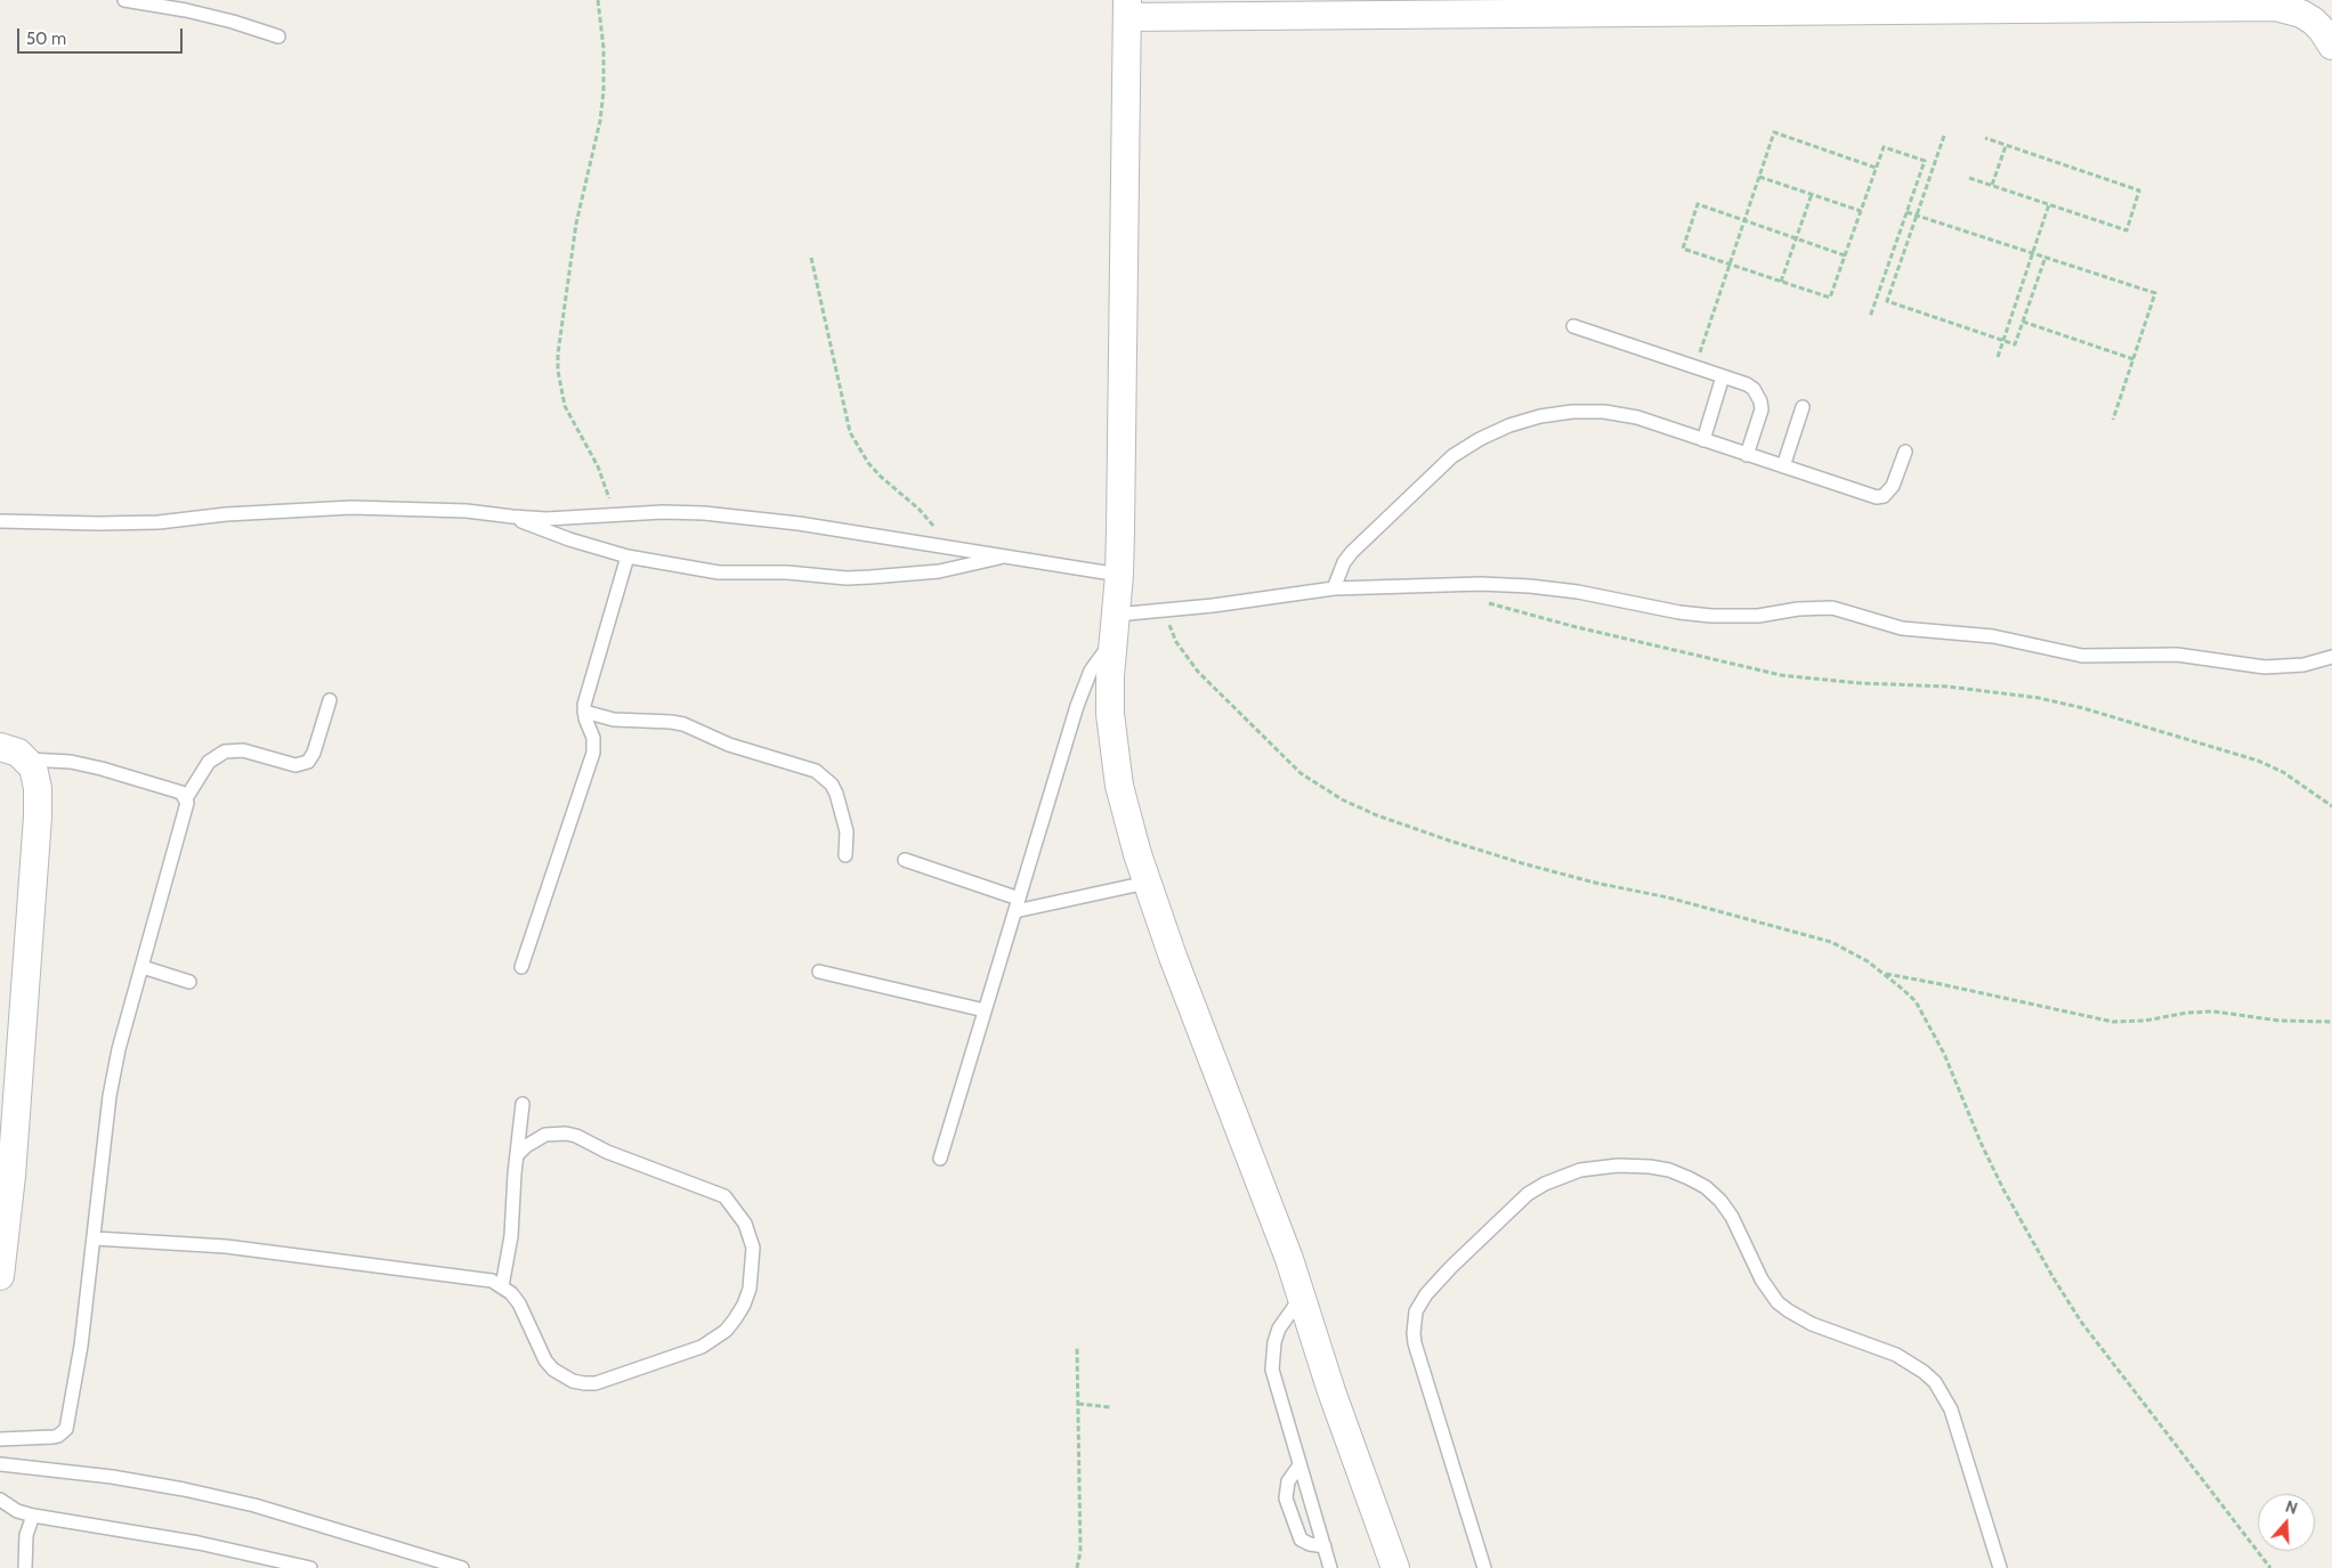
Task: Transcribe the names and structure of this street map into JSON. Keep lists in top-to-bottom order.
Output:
{
  "scale_bar": "50 m",
  "north": "top"
}
